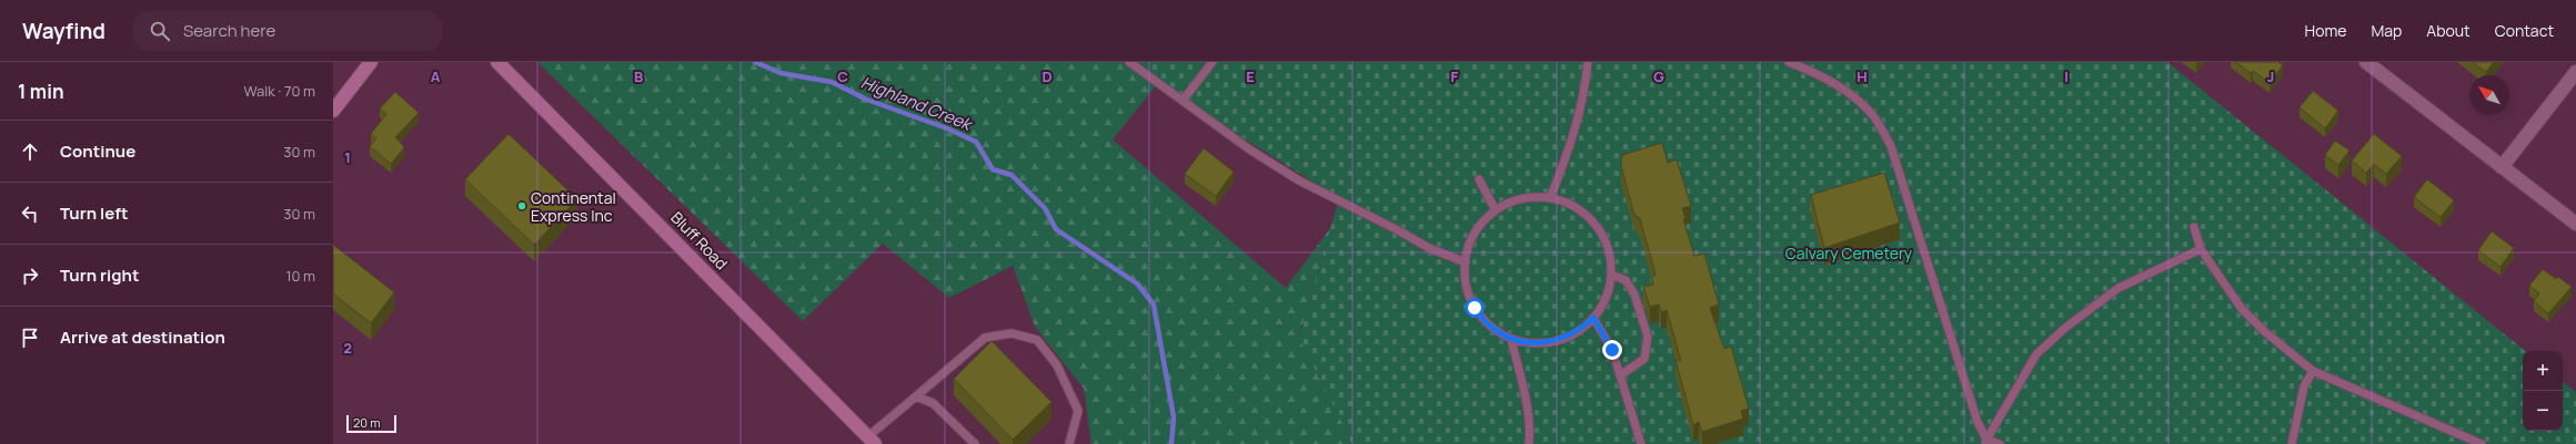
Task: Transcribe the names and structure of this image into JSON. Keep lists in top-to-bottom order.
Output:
{
  "streets": {
    "main road": ["Bluff Road"]
  },
  "water": ["Highland Creek"],
  "parks": ["Calvary Cemetery"],
  "places": ["Continental Express Inc"],
  "scale_bar": "20 m",
  "north": "top left",
  "page": {
    "header": "Wayfind",
    "search": "Search here",
    "nav": [
      "Home",
      "Map",
      "About",
      "Contact"
    ],
    "heading": ["1 min", "Walk · 70 m"],
    "list": [
      ["Continue", "30 m"],
      ["Turn left", "30 m"],
      ["Turn right", "10 m"],
      "Arrive at destination"
    ],
    "map_buttons": ["+", "−"],
    "scale": "20 m"
  },
  "grid": {
    "columns": [
      "A",
      "B",
      "C",
      "D",
      "E",
      "F",
      "G",
      "H",
      "I",
      "J"
    ],
    "rows": ["1", "2"]
  }
}
